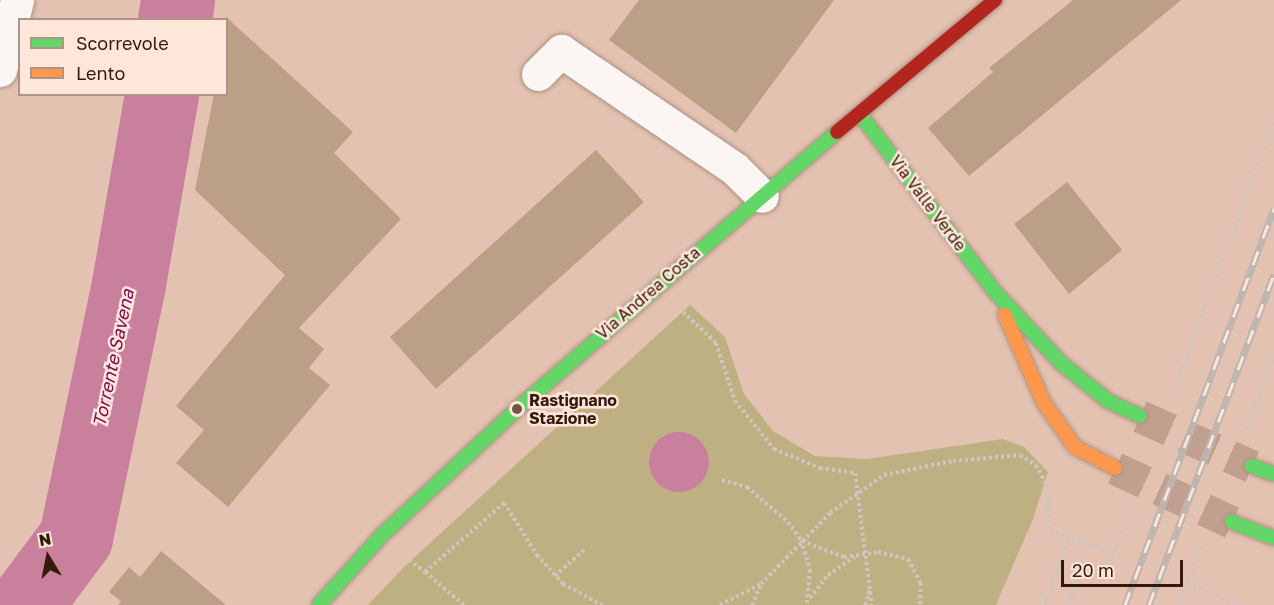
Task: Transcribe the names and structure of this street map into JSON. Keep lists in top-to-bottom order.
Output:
{
  "streets": {
    "main road": ["Via Valle Verde", "Via Andrea Costa"]
  },
  "crossings": [
    ["Via Valle Verde", "Via Andrea Costa"]
  ],
  "water": ["Torrente Savena"],
  "places": ["Rastignano Stazione"],
  "legend": ["Scorrevole", "Lento"],
  "scale_bar": "20 m",
  "north": "top"
}
